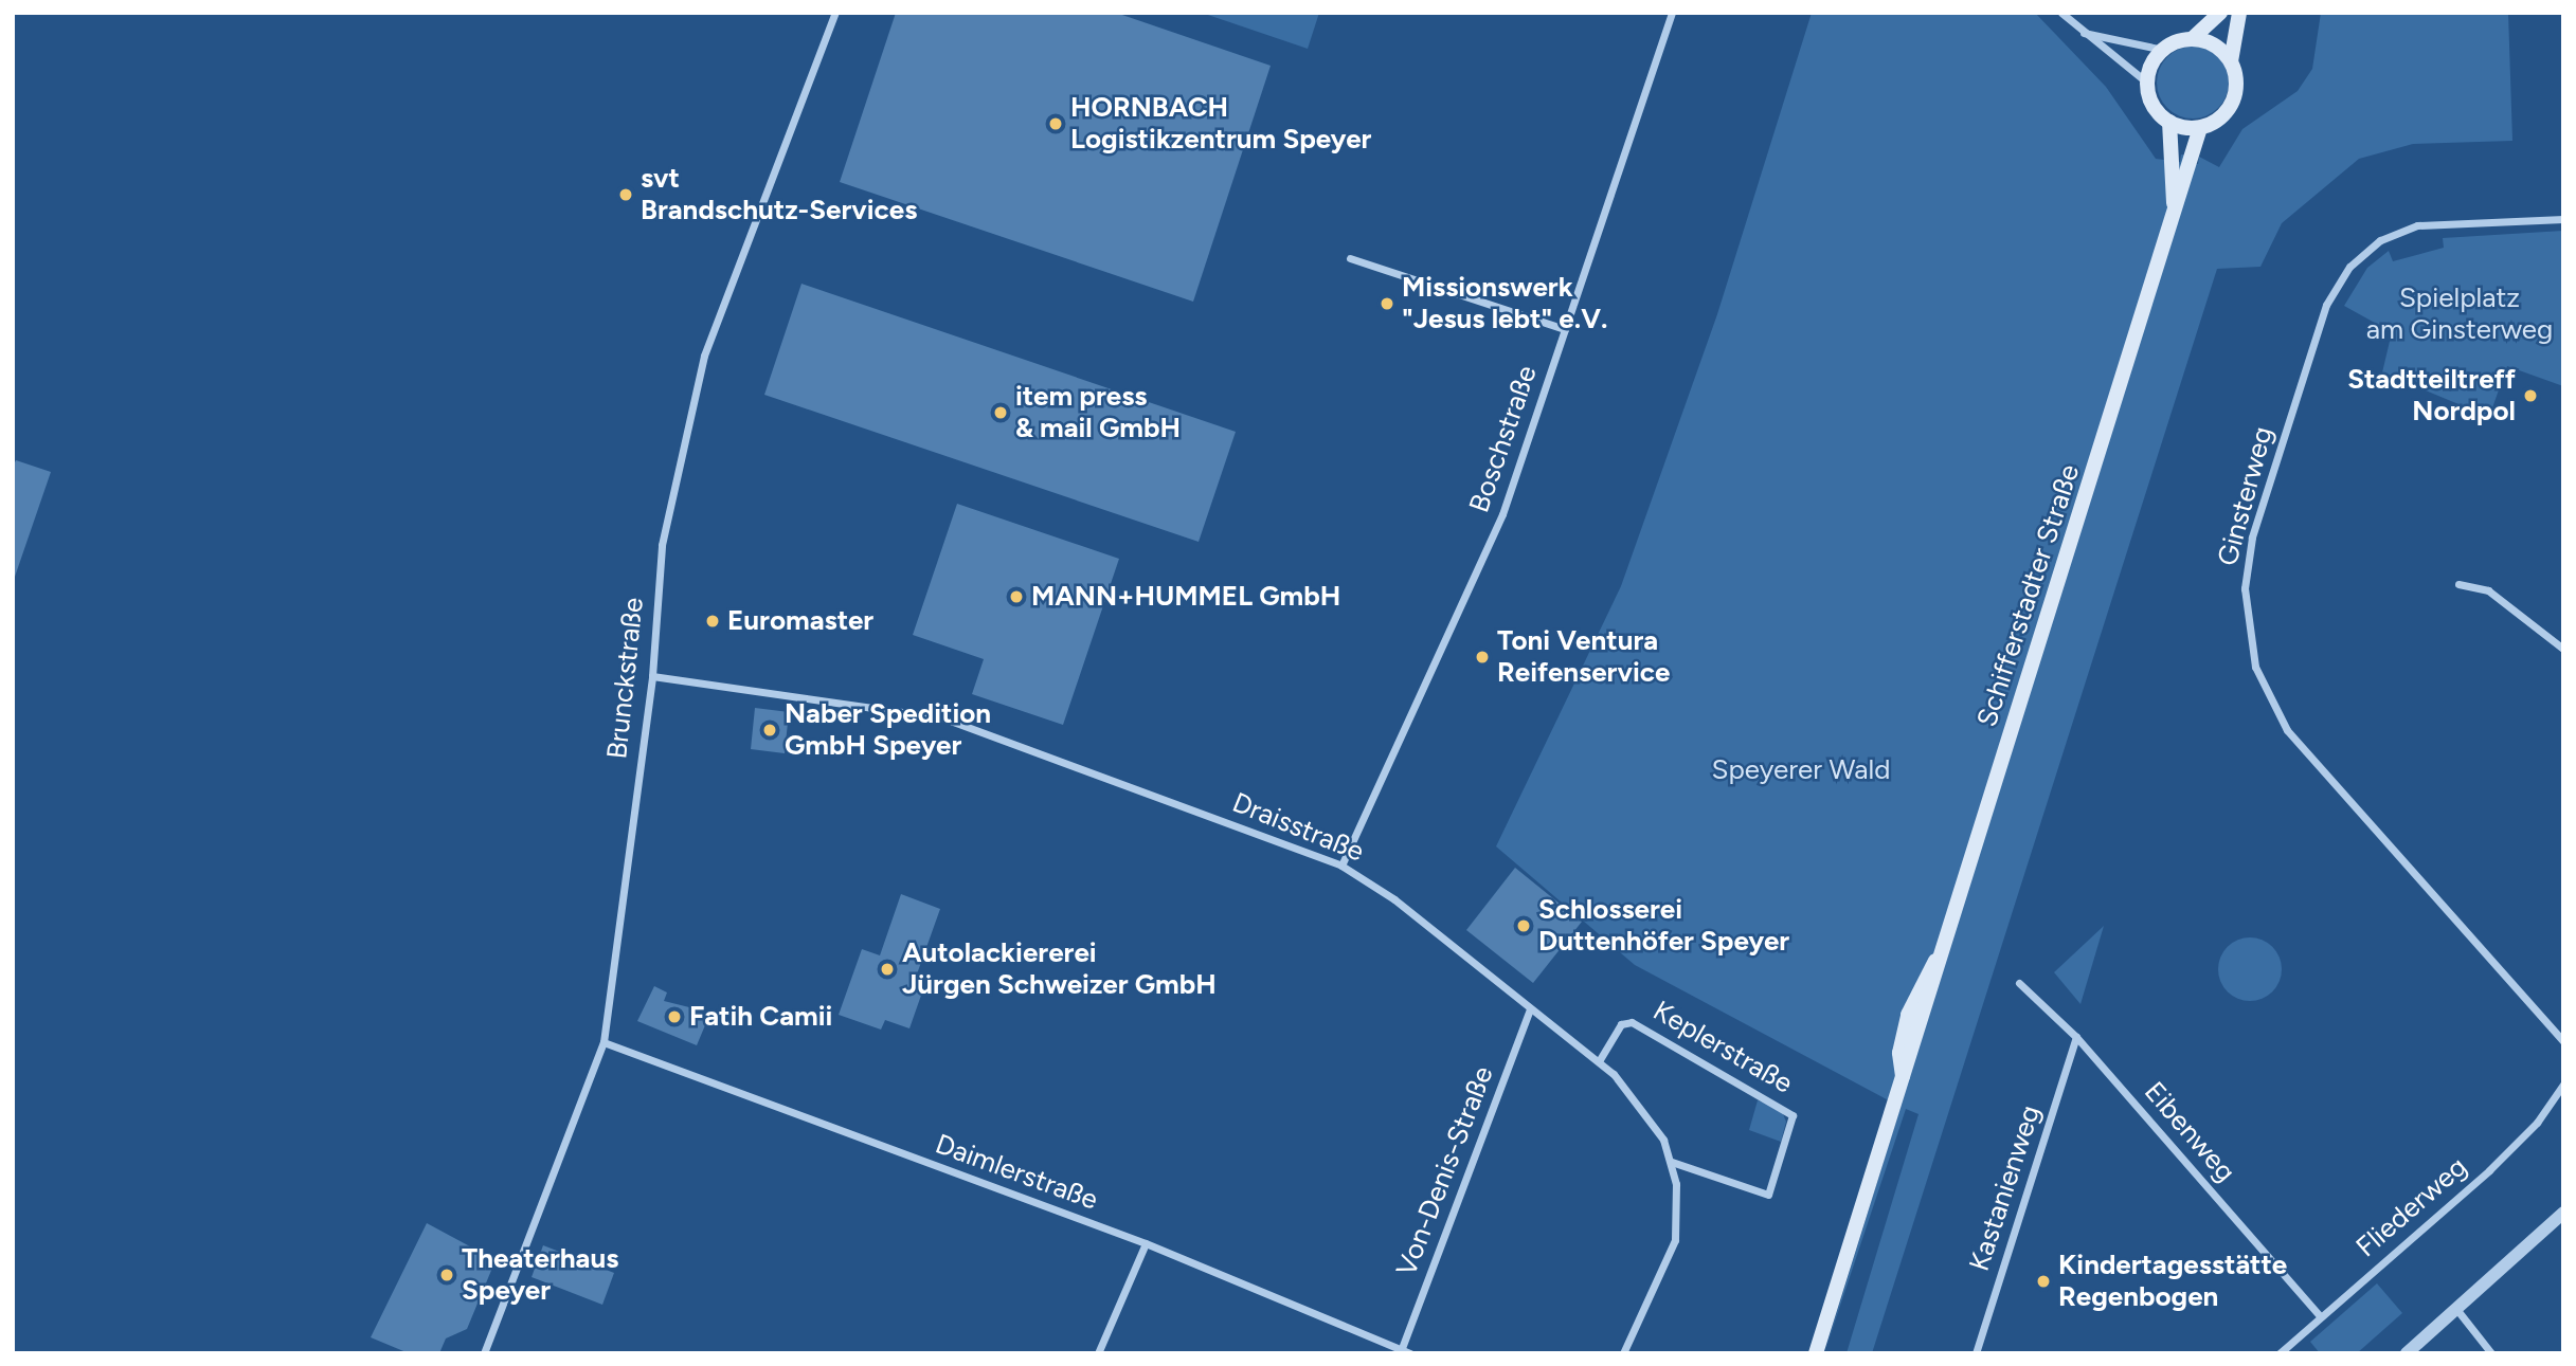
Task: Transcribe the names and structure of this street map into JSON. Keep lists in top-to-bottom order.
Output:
{
  "streets": {
    "main road": ["Schifferstadter Straße"],
    "street": [
      "Boschstraße",
      "Ginsterweg",
      "Brunckstraße",
      "Draisstraße",
      "Keplerstraße",
      "Eibenweg",
      "Von-Denis-Straße",
      "Daimlerstraße",
      "Kastanienweg",
      "Fliederweg"
    ]
  },
  "crossings": [
    ["Boschstraße", "Draisstraße"],
    ["Brunckstraße", "Draisstraße"],
    ["Brunckstraße", "Daimlerstraße"],
    ["Draisstraße", "Keplerstraße"],
    ["Draisstraße", "Von-Denis-Straße"],
    ["Eibenweg", "Kastanienweg"],
    ["Eibenweg", "Fliederweg"],
    ["Von-Denis-Straße", "Daimlerstraße"]
  ],
  "parks": ["Spielplatz am Ginsterweg", "Speyerer Wald"],
  "places": [
    "HORNBACH Logistikzentrum Speyer",
    "svt Brandschutz-Services",
    "Missionswerk \"Jesus lebt\" e.V.",
    "Stadtteiltreff Nordpol",
    "item press & mail GmbH",
    "MANN+HUMMEL GmbH",
    "Euromaster",
    "Toni Ventura Reifenservice",
    "Naber Spedition GmbH Speyer",
    "Schlosserei Duttenhöfer Speyer",
    "Autolackiererei Jürgen Schweizer GmbH",
    "Fatih Camii",
    "Theaterhaus Speyer",
    "Kindertagesstätte Regenbogen"
  ]
}
